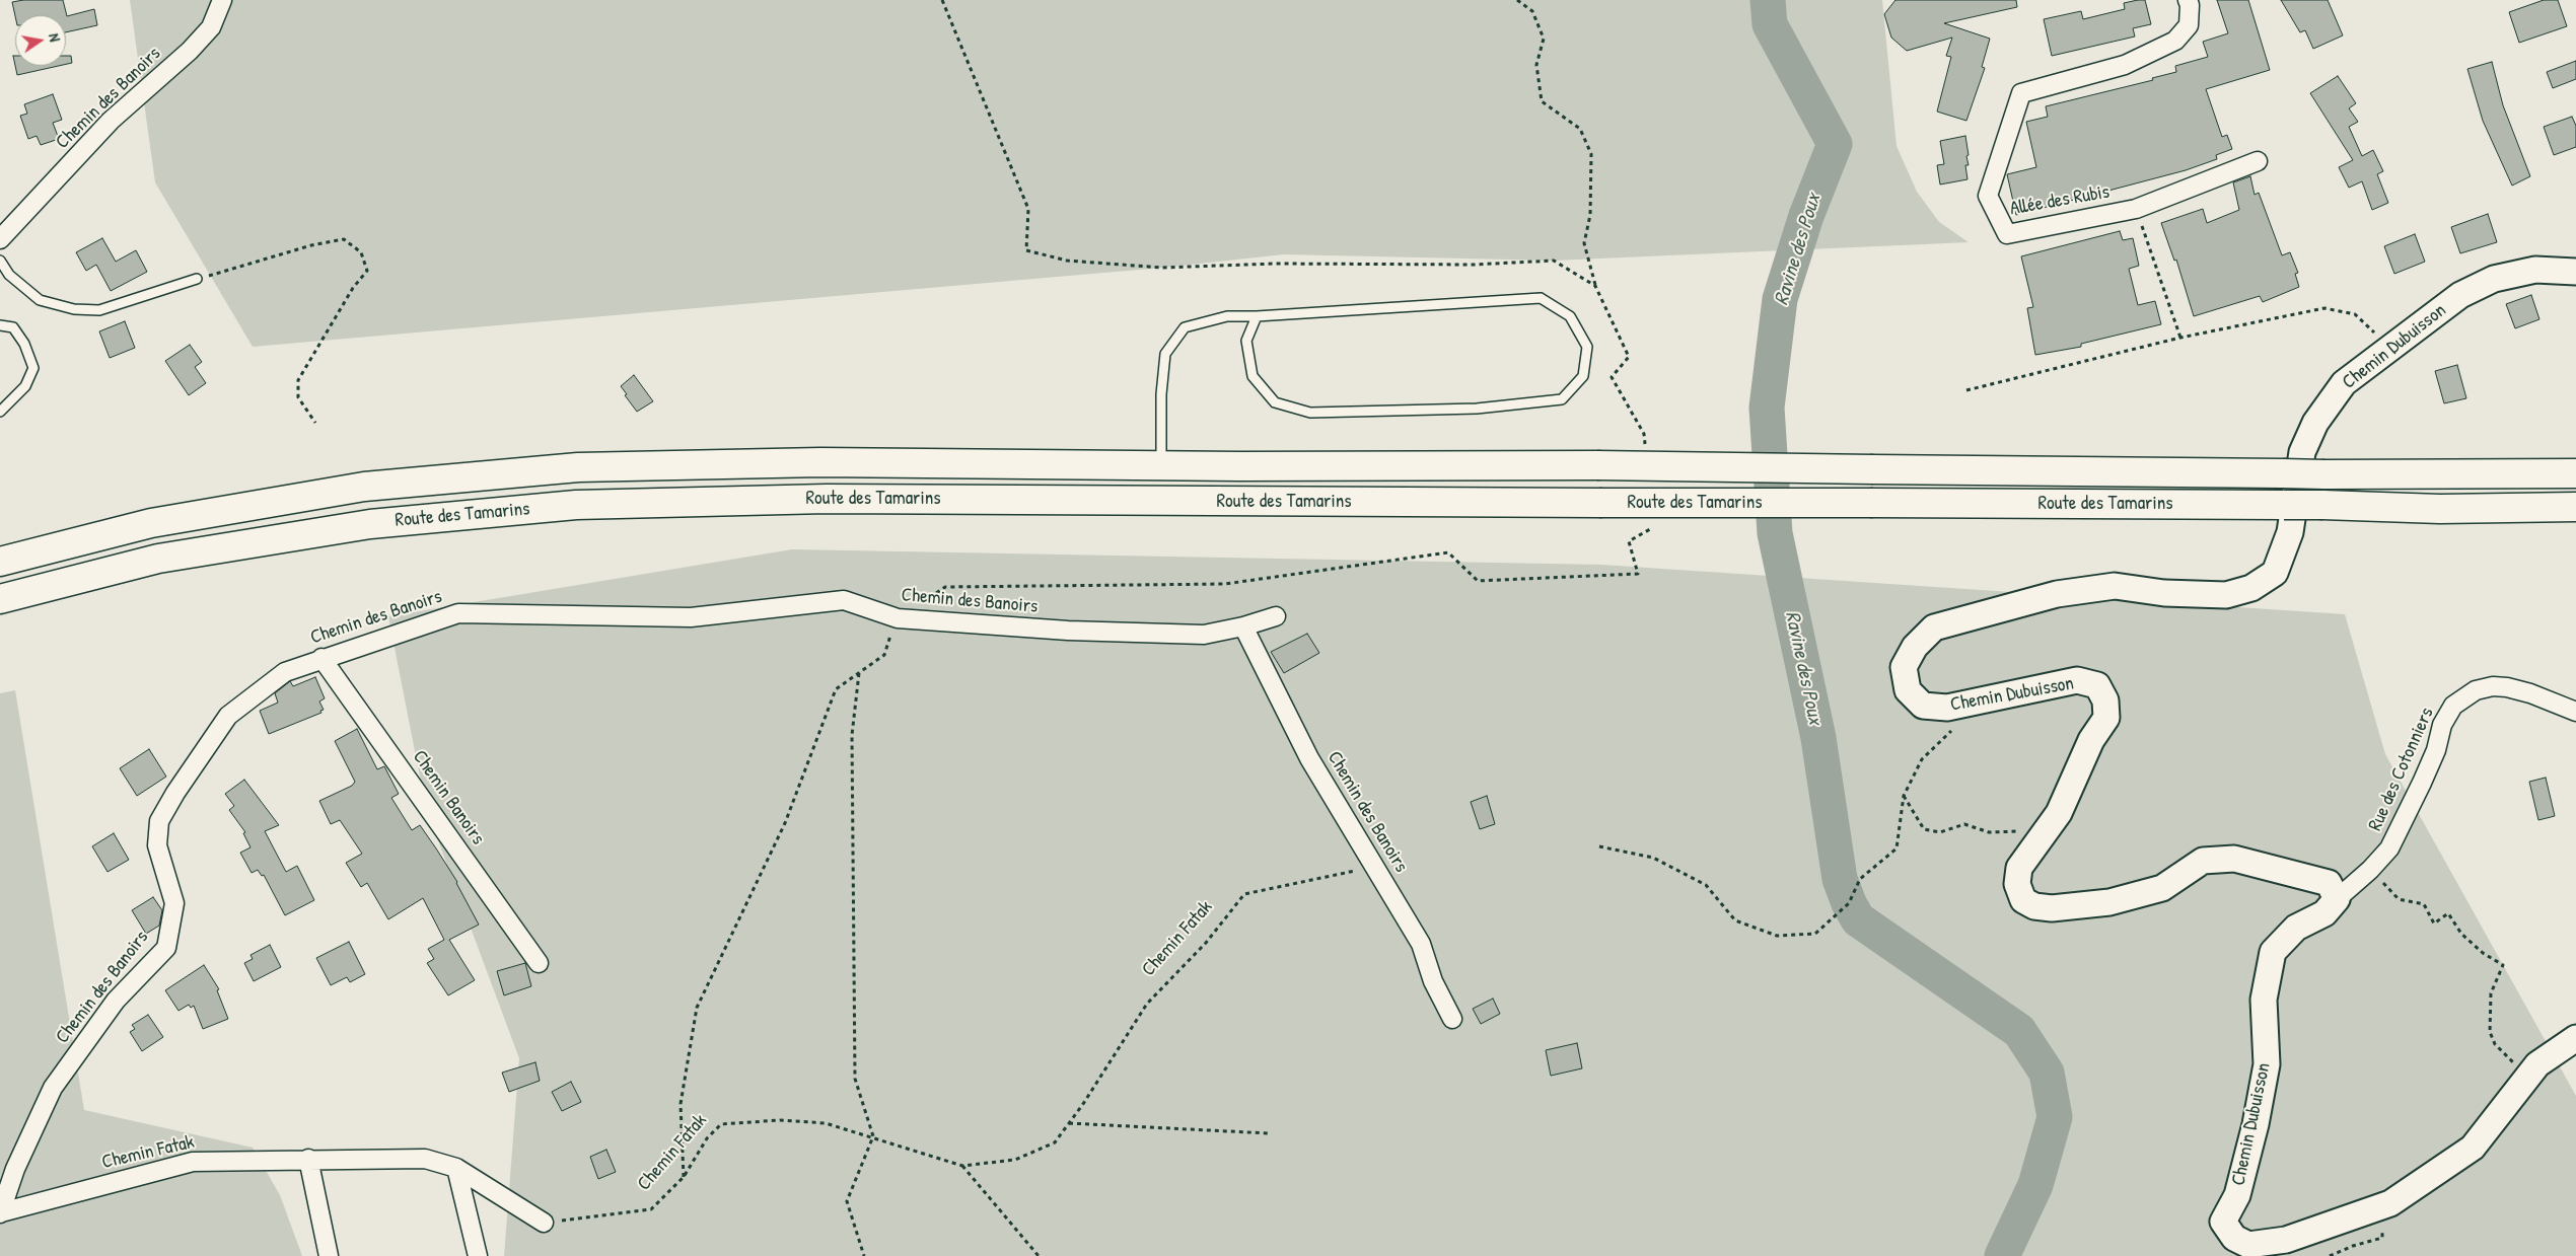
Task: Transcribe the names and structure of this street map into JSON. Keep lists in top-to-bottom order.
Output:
{
  "streets": {
    "highway": ["Route des Tamarins"],
    "main road": ["Chemin Dubuisson"],
    "street": [
      "Chemin des Banoirs",
      "Allée des Rubis",
      "Rue des Cotonniers",
      "Chemin Banoirs",
      "Chemin Fatak"
    ]
  },
  "crossings": [
    ["Chemin des Banoirs", "Chemin Banoirs"],
    ["Chemin des Banoirs", "Chemin Fatak"],
    ["Chemin Dubuisson", "Rue des Cotonniers"]
  ],
  "water": ["Ravine des Poux"],
  "north": "right"
}
